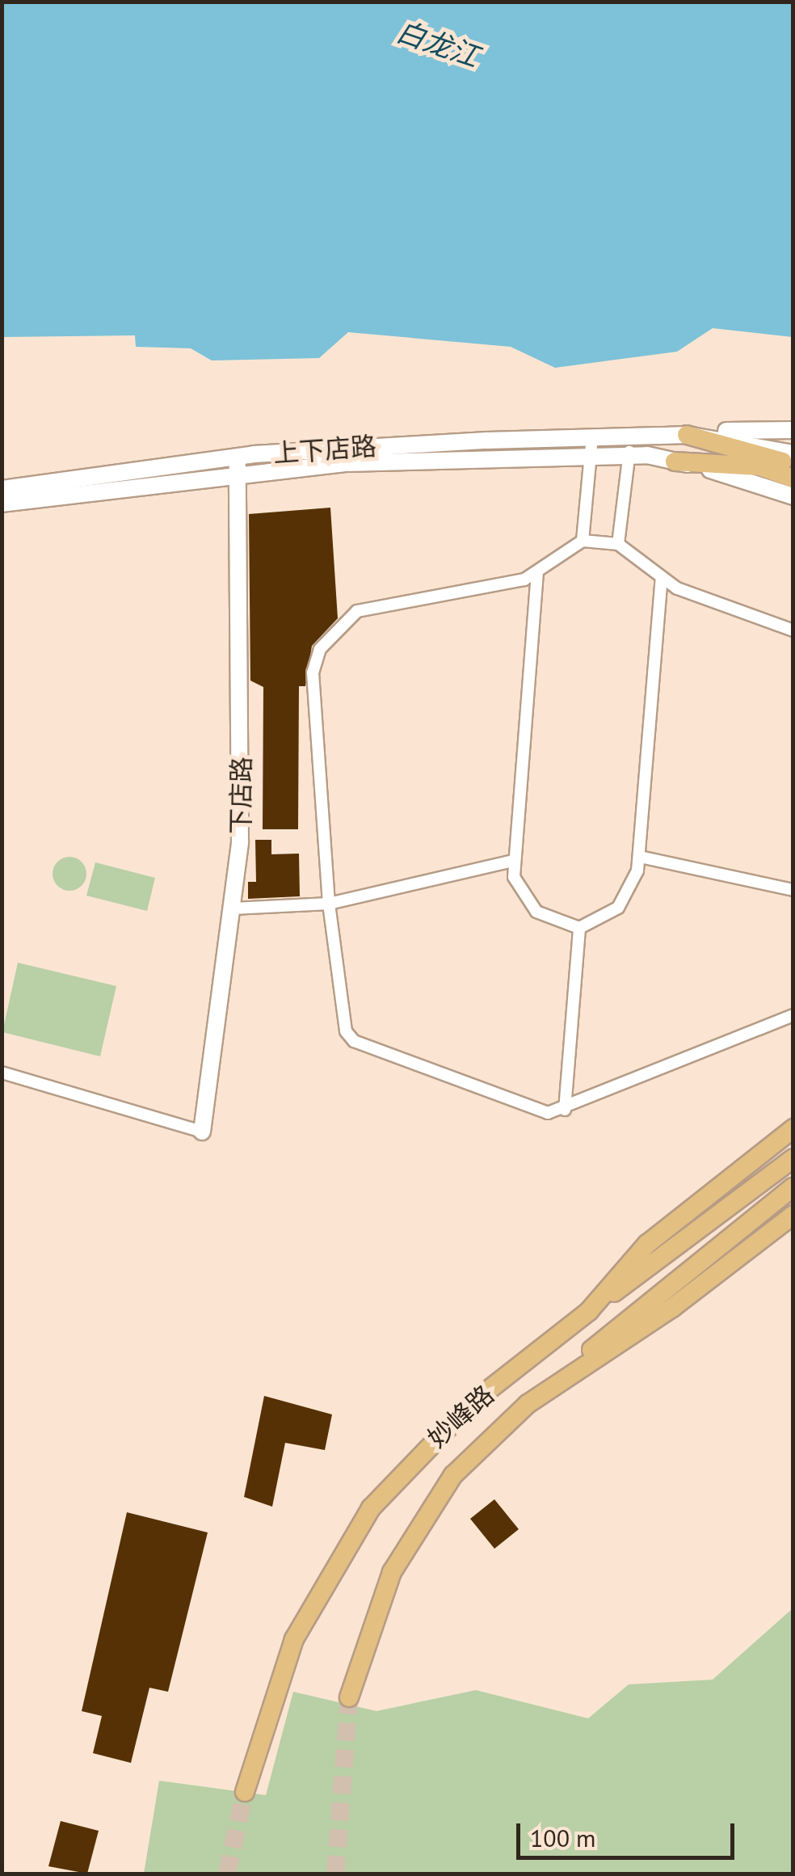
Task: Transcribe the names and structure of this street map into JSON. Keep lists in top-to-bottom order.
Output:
{
  "streets": {
    "main road": ["上下店路", "下店路", "妙峰路"]
  },
  "crossings": [
    ["上下店路", "下店路"]
  ],
  "water": ["白龙江"],
  "scale_bar": "100 m"
}
